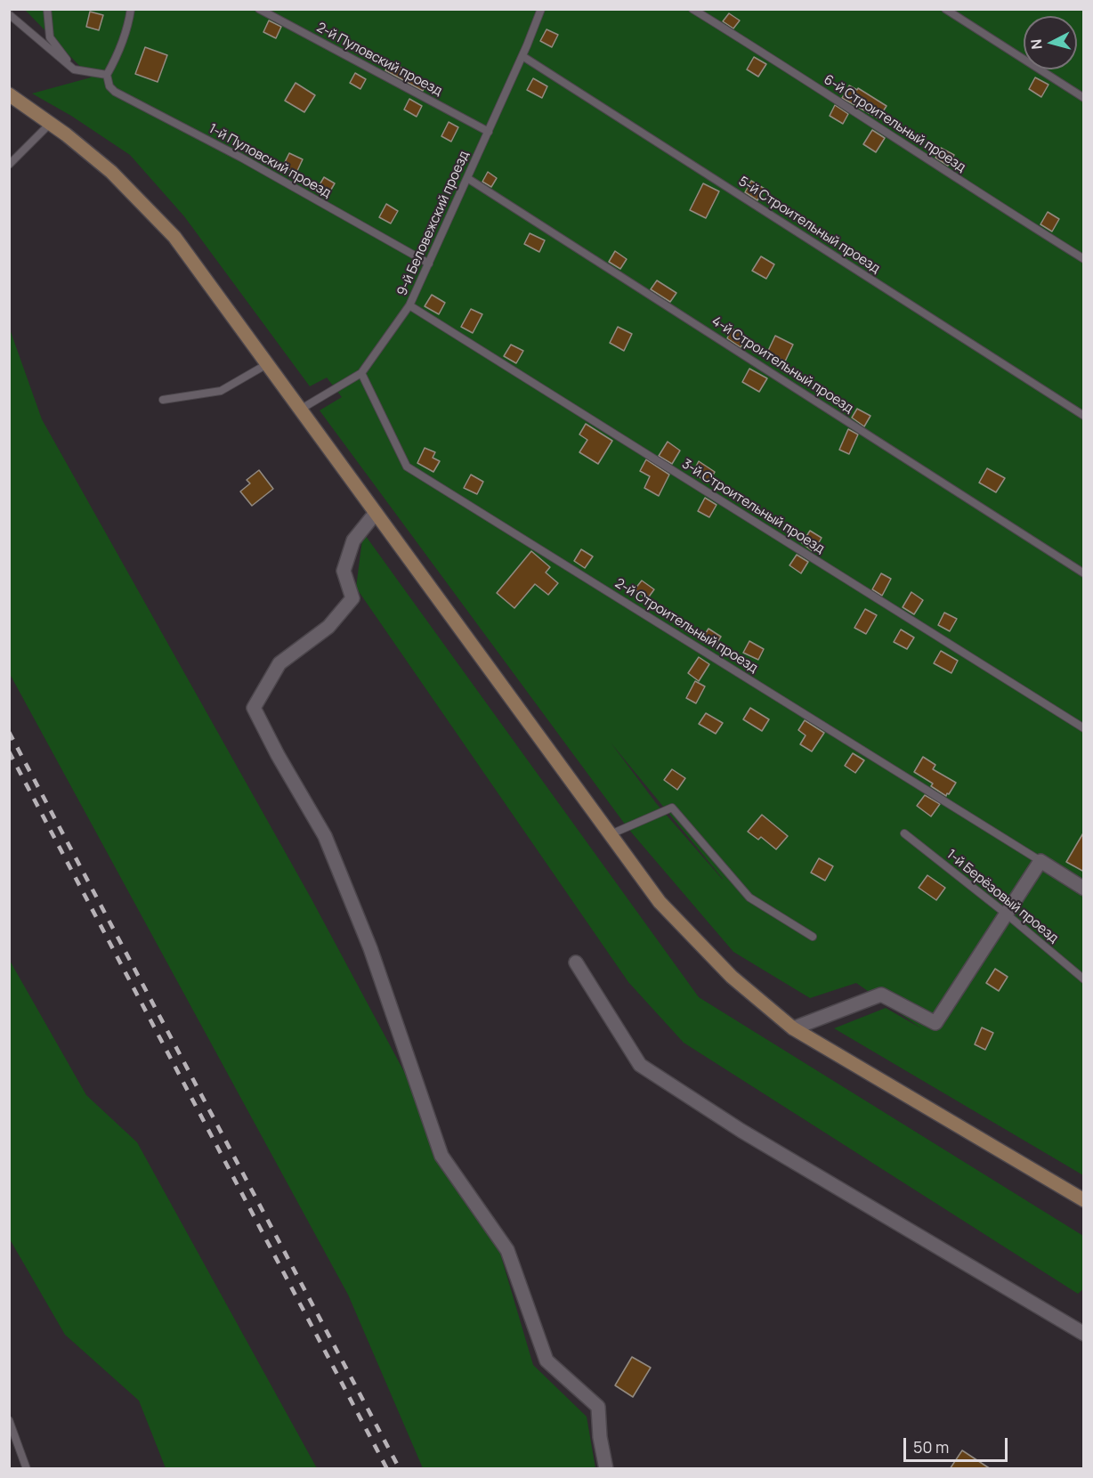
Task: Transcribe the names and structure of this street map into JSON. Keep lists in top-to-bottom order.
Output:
{
  "streets": {
    "lane": [
      "2-й Пуловский проезд",
      "6-й Строительный проезд",
      "1-й Пуловский проезд",
      "9-й Беловежский проезд",
      "5-й Строительный проезд",
      "4-й Строительный проезд",
      "3-й Строительный проезд",
      "2-й Строительный проезд",
      "1-й Берёзовый проезд"
    ]
  },
  "crossings": [
    ["2-й Пуловский проезд", "9-й Беловежский проезд"],
    ["1-й Пуловский проезд", "9-й Беловежский проезд"],
    ["9-й Беловежский проезд", "5-й Строительный проезд"],
    ["9-й Беловежский проезд", "4-й Строительный проезд"],
    ["9-й Беловежский проезд", "3-й Строительный проезд"],
    ["9-й Беловежский проезд", "2-й Строительный проезд"]
  ],
  "scale_bar": "50 m",
  "north": "left"
}
